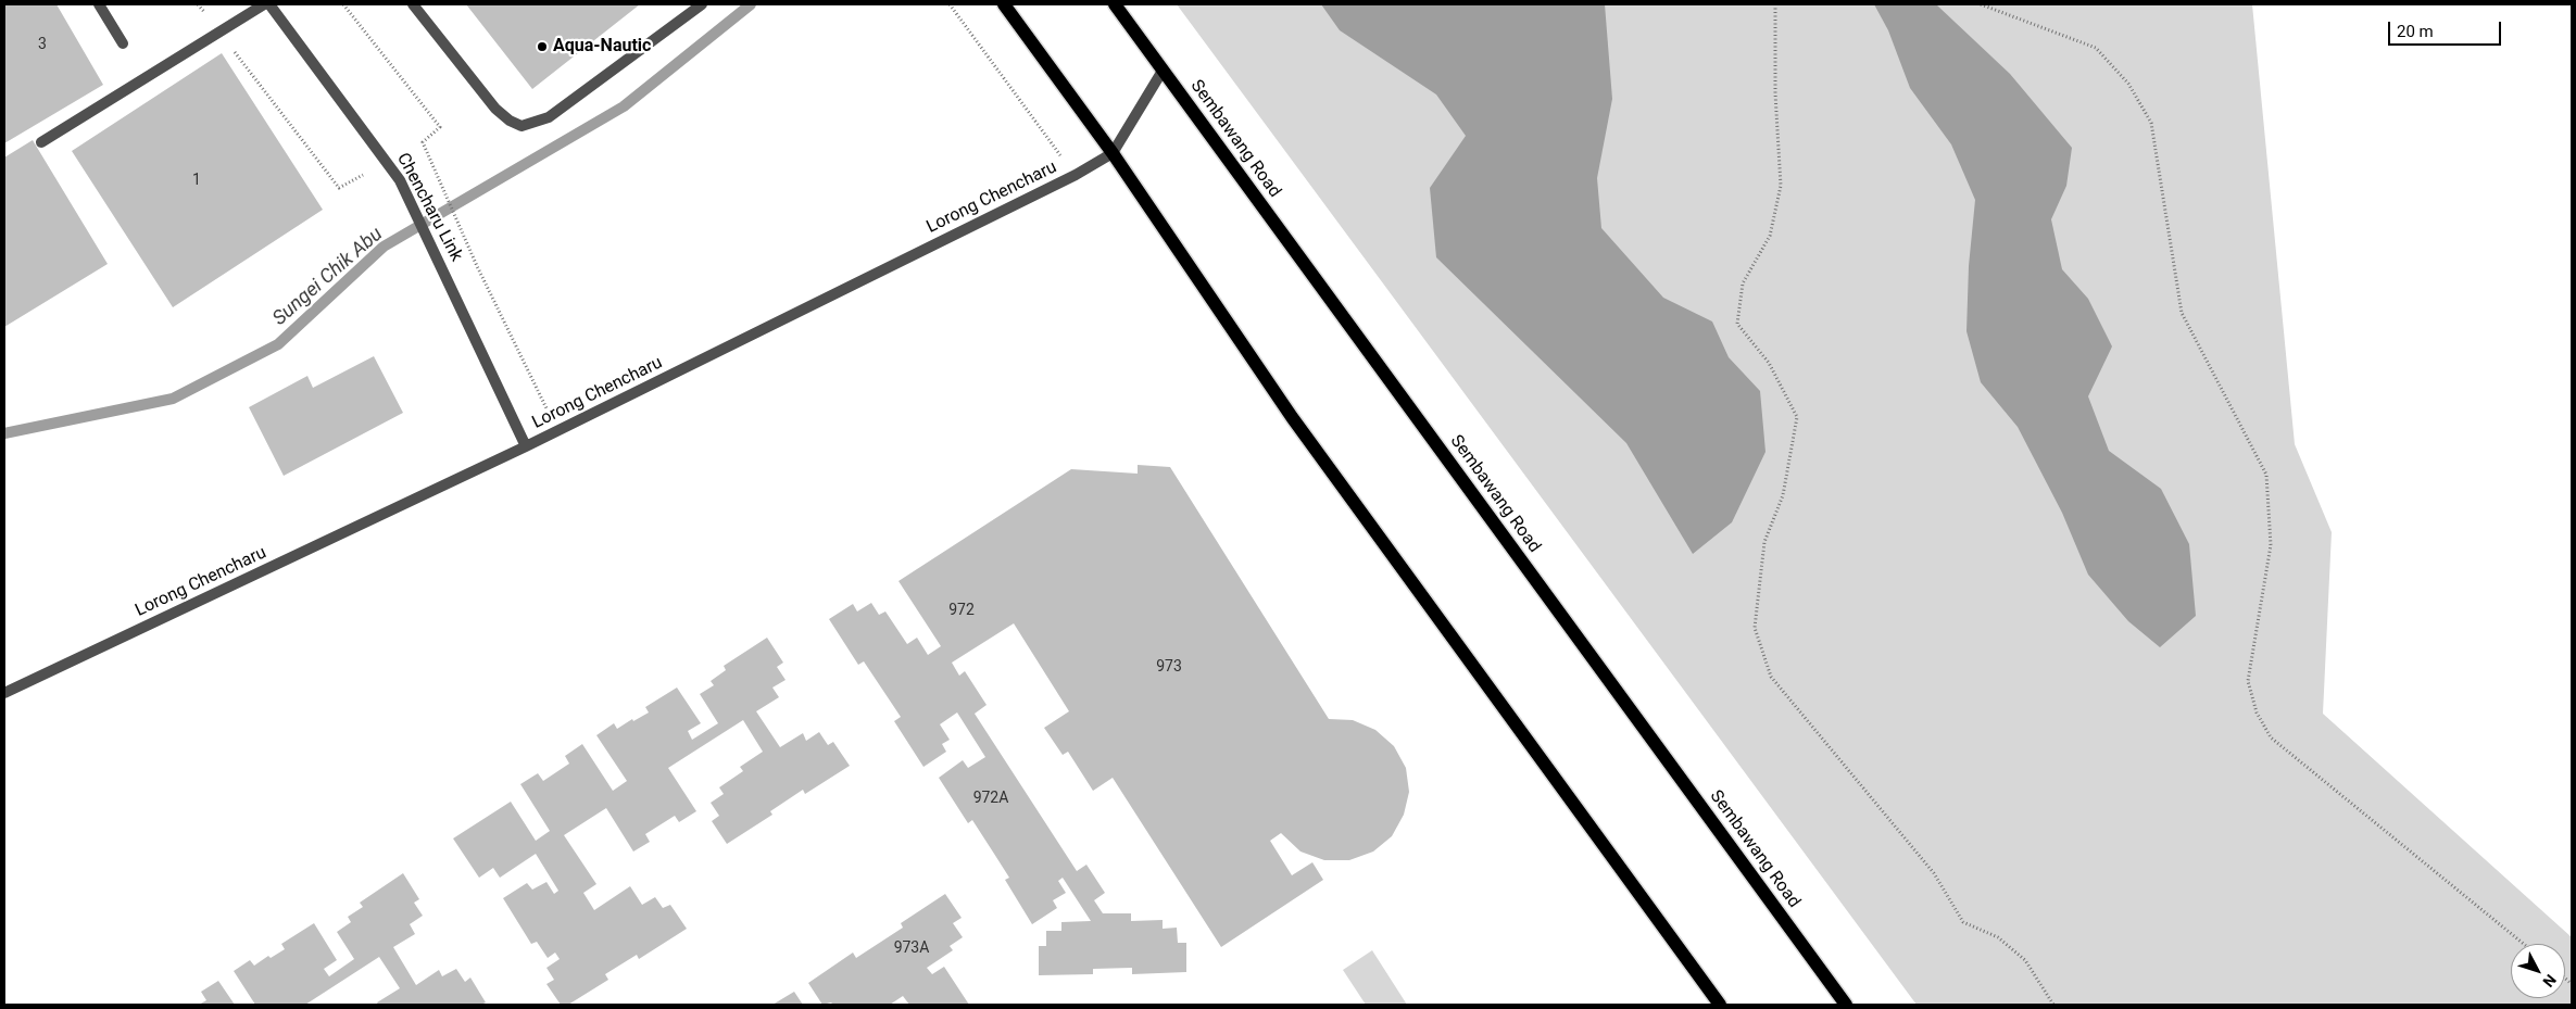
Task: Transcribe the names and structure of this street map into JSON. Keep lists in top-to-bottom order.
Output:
{
  "streets": {
    "main road": ["Sembawang Road"],
    "street": ["Lorong Chencharu", "Chencharu Link"]
  },
  "crossings": [
    ["Sembawang Road", "Lorong Chencharu"],
    ["Lorong Chencharu", "Chencharu Link"]
  ],
  "water": ["Sungei Chik Abu"],
  "places": ["Aqua-Nautic"],
  "house_numbers": [
    "3",
    "1",
    "972",
    "973",
    "972A",
    "973A"
  ],
  "scale_bar": "20 m",
  "north": "bottom right"
}
